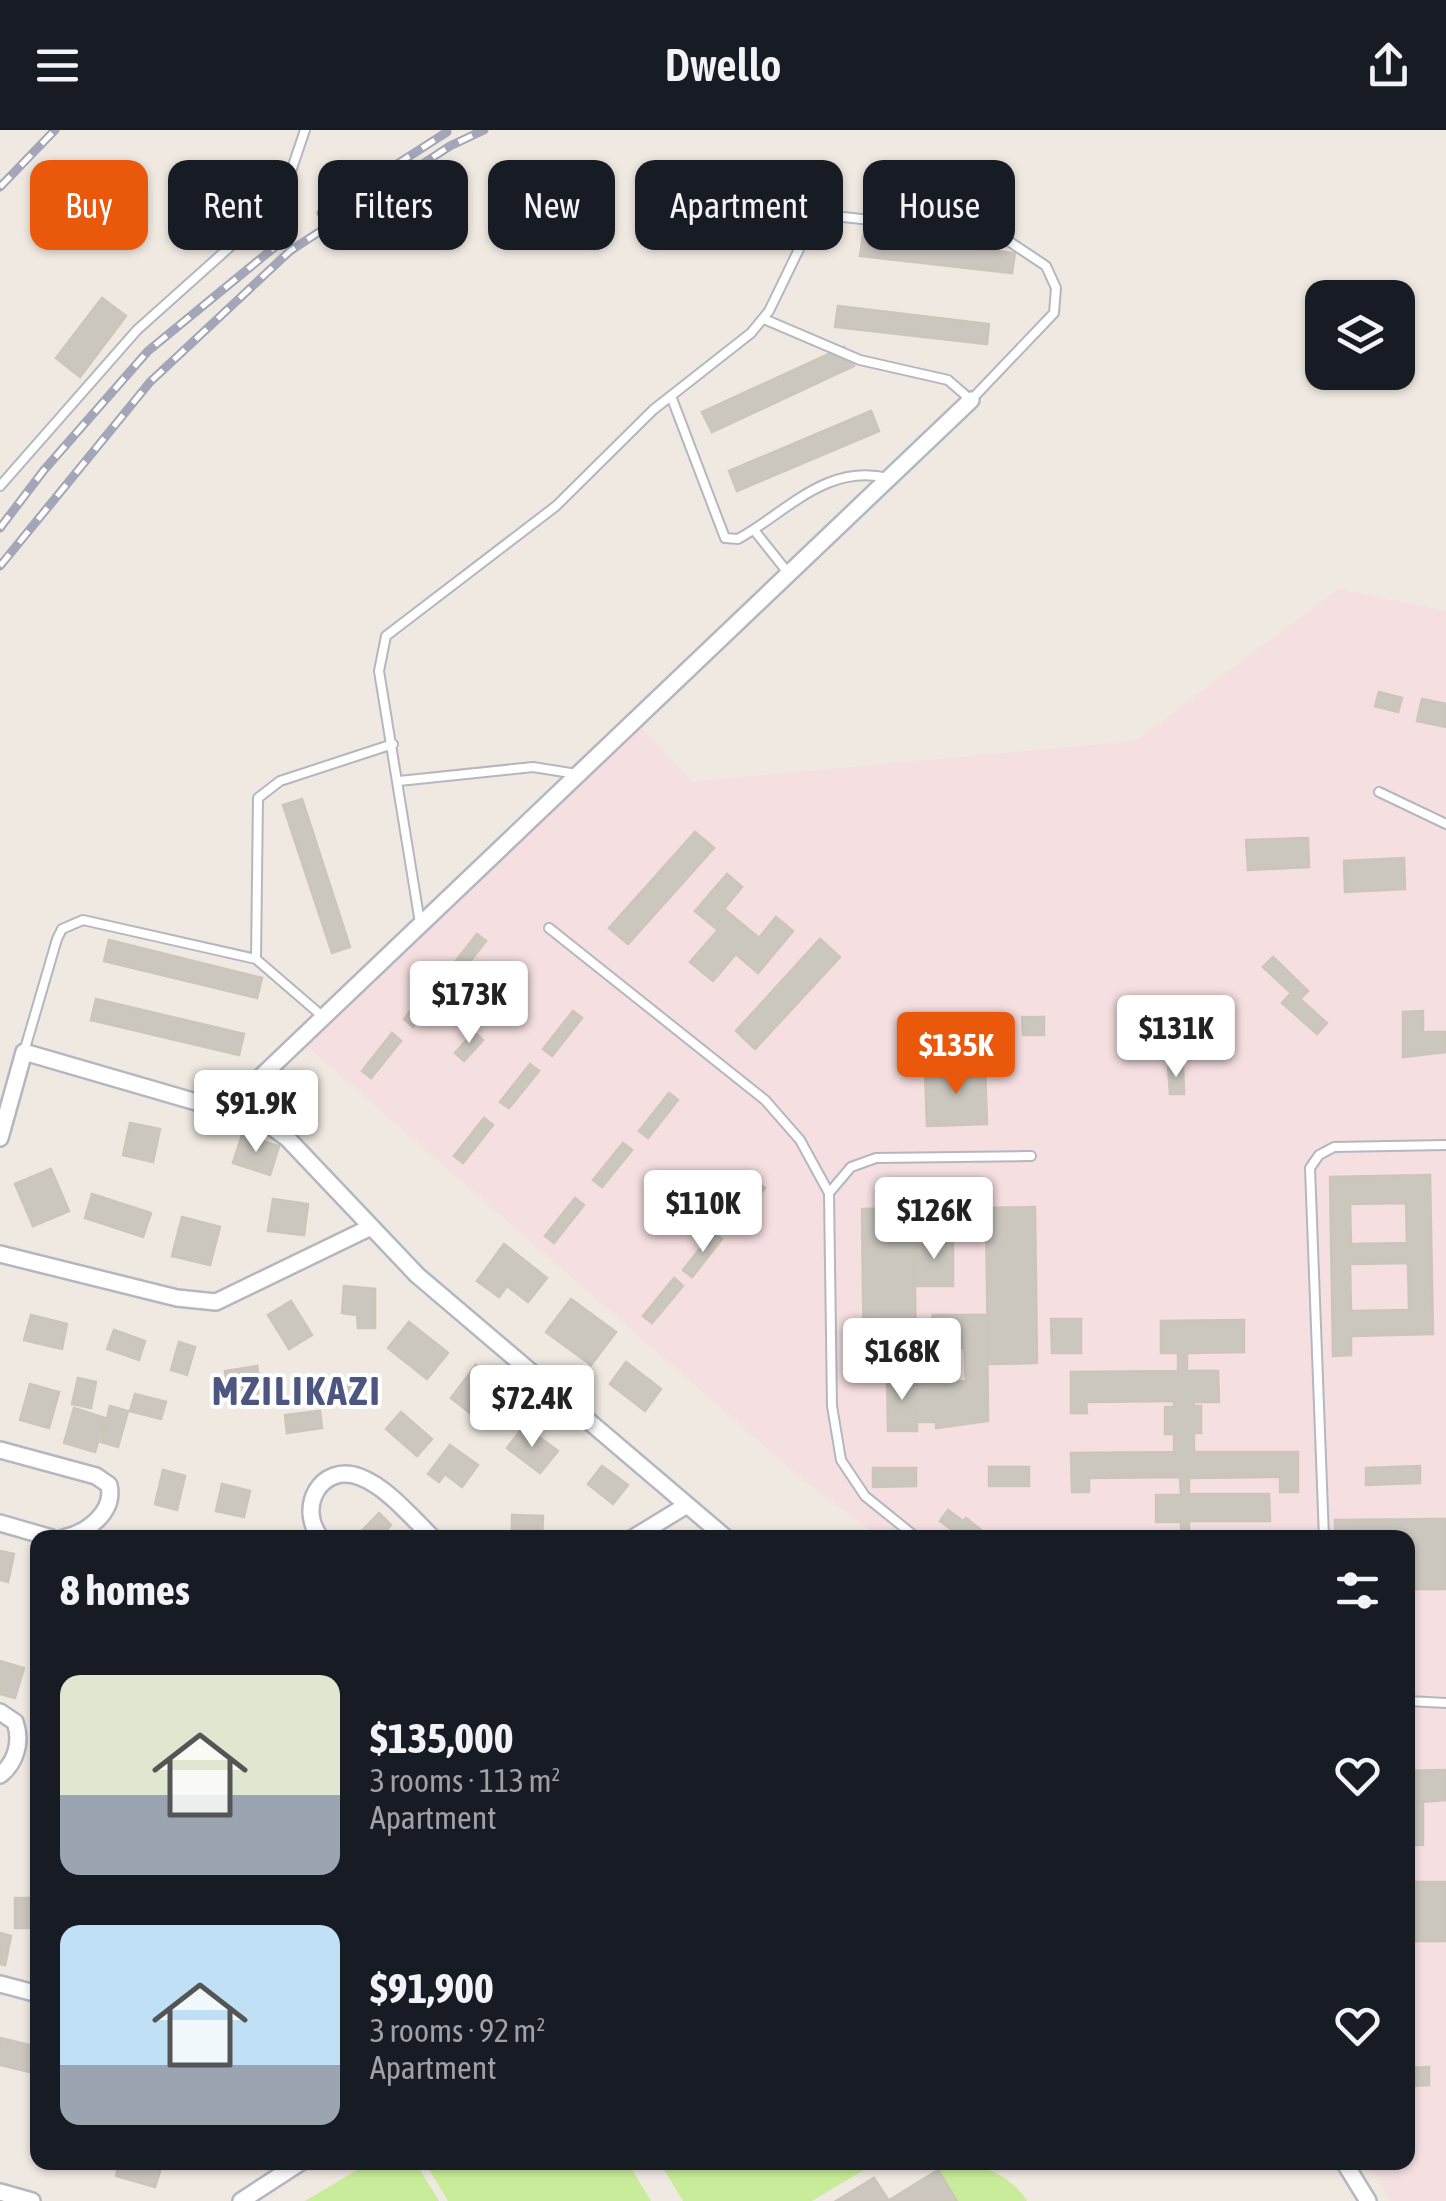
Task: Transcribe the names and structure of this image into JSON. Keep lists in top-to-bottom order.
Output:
{
  "districts": ["MZILIKAZI"],
  "page": {
    "header": "Dwello",
    "chip": [
      "Buy",
      "Rent",
      "Filters",
      "New",
      "Apartment",
      "House"
    ],
    "price": [
      "$173K",
      "$131K",
      "$135K",
      "$91.9K",
      "$110K",
      "$126K",
      "$168K",
      "$72.4K"
    ],
    "heading": "8 homes",
    "list": [
      {
        "name": "$135,000",
        "note": "3 rooms · 113 m² · Apartment"
      },
      {
        "name": "$91,900",
        "note": "3 rooms · 92 m² · Apartment"
      }
    ]
  }
}
